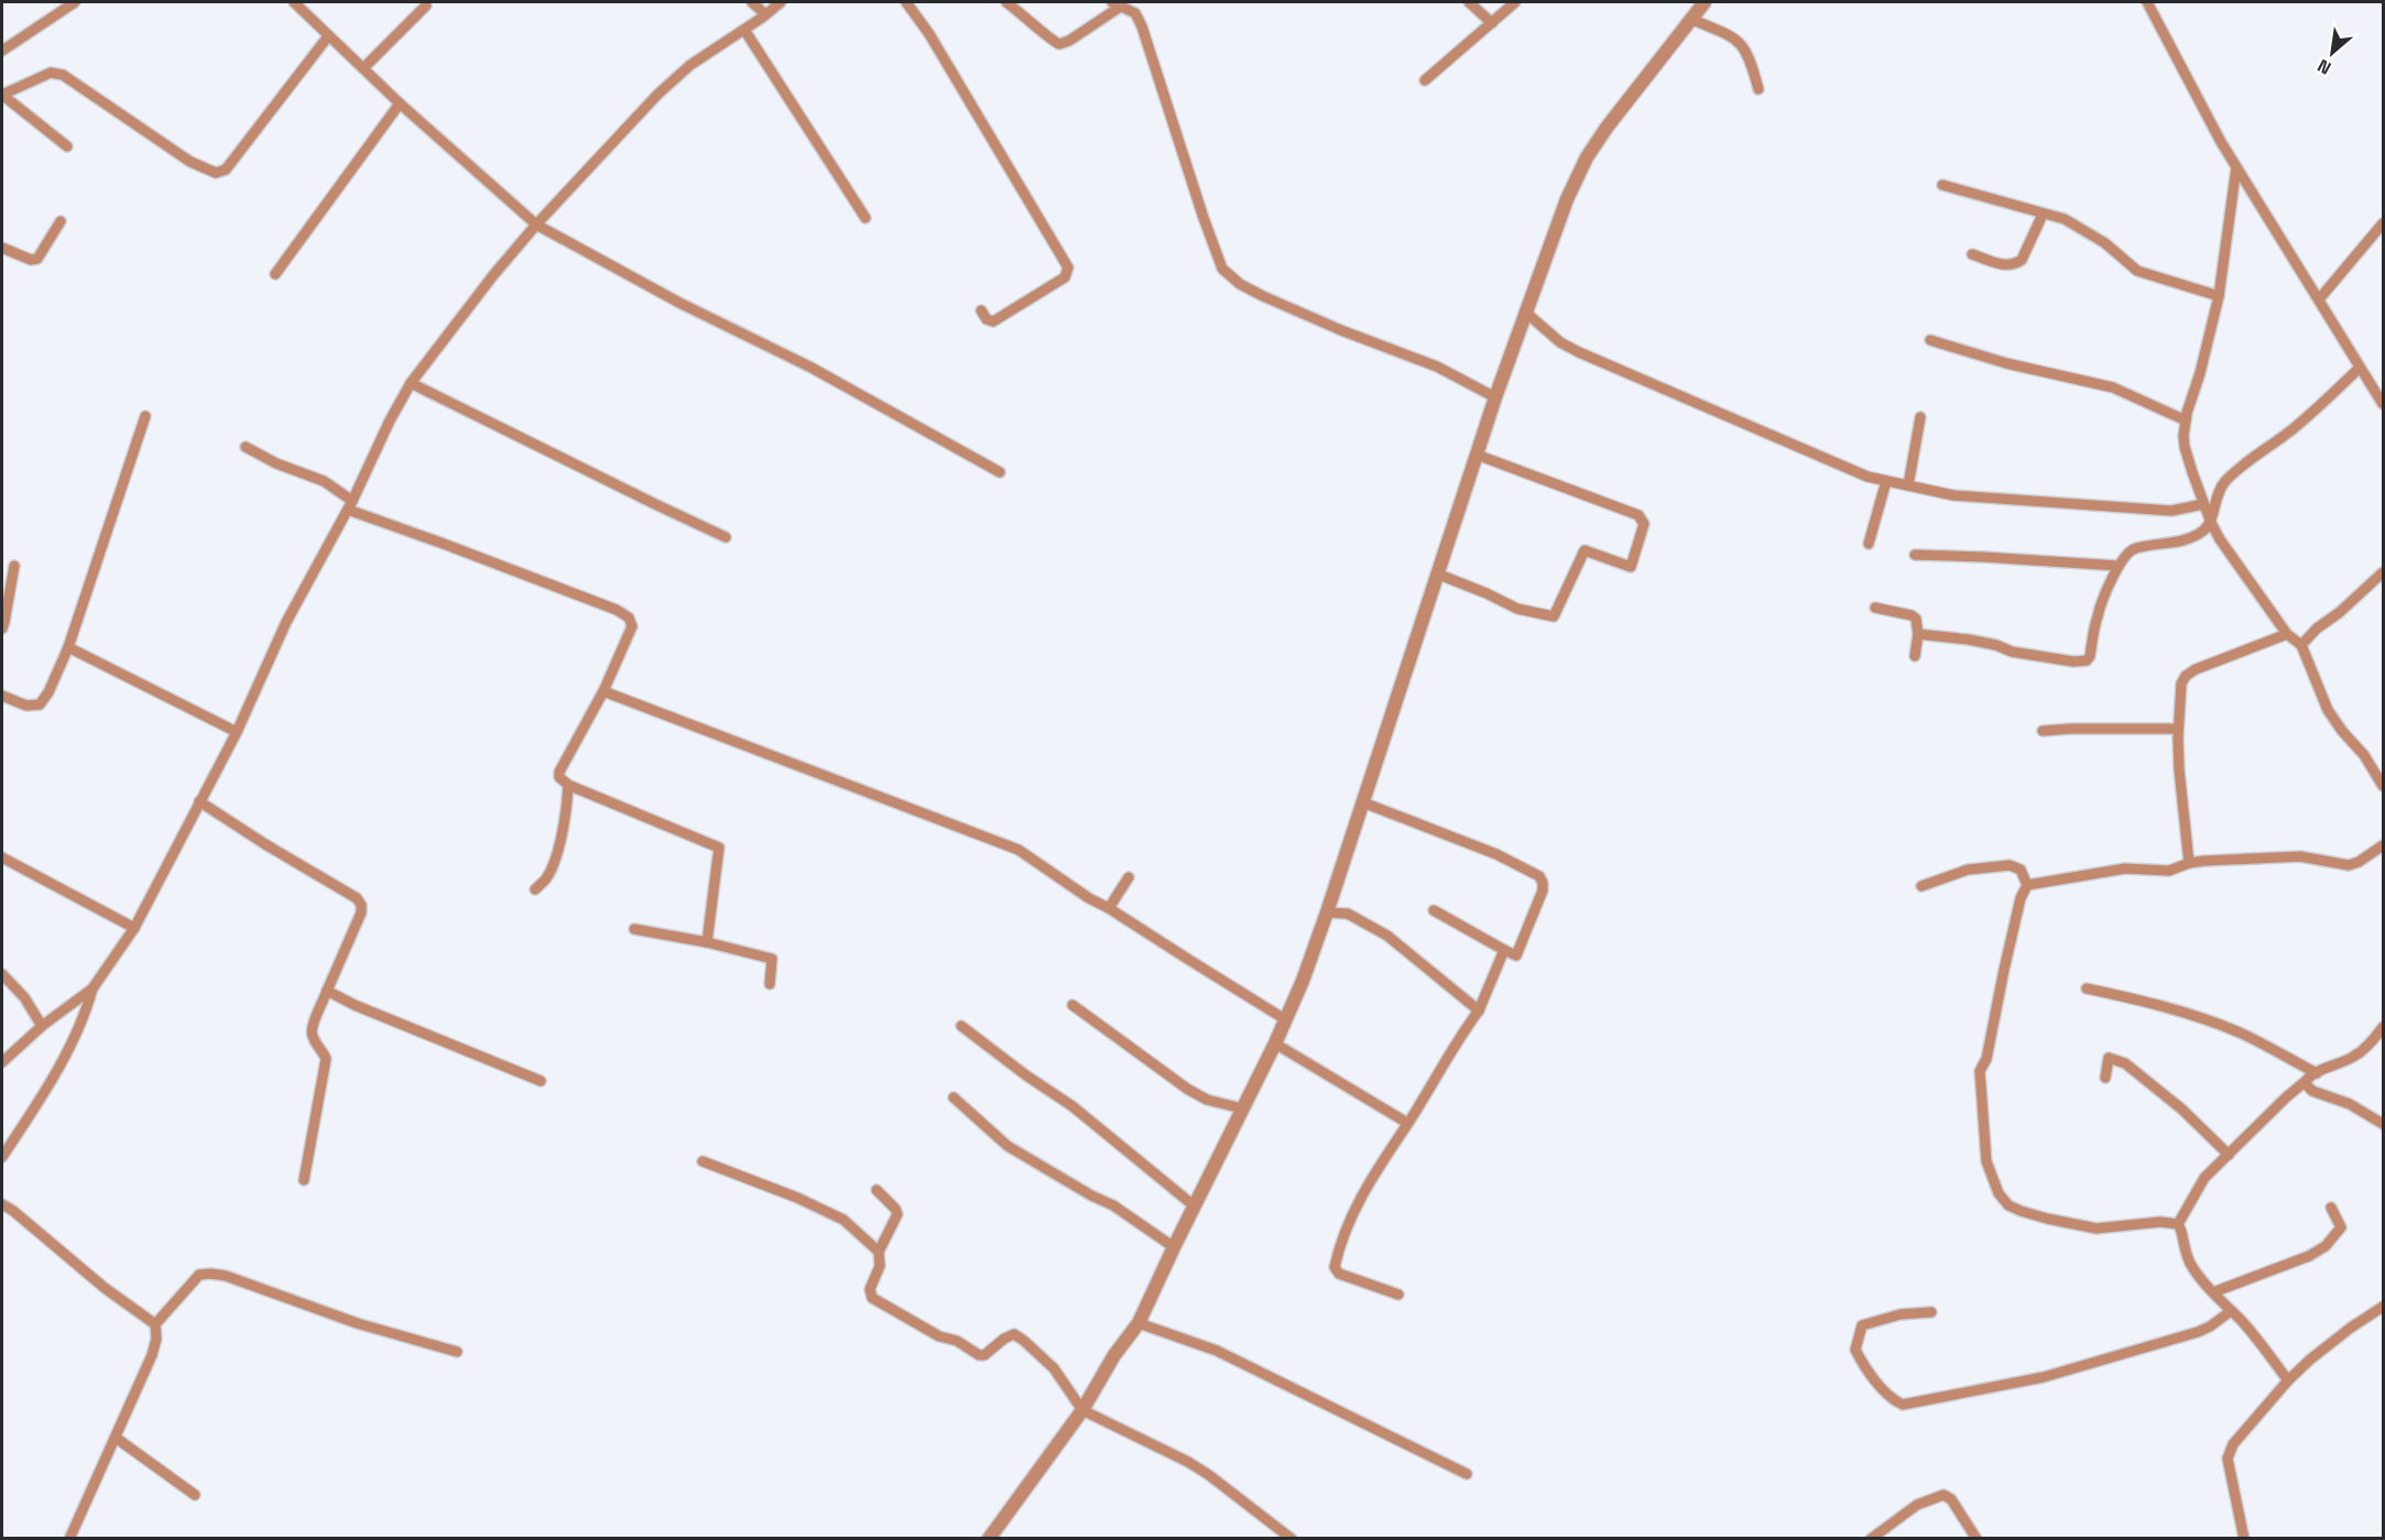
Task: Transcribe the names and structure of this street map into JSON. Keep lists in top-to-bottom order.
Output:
{
  "north": "bottom left"
}
